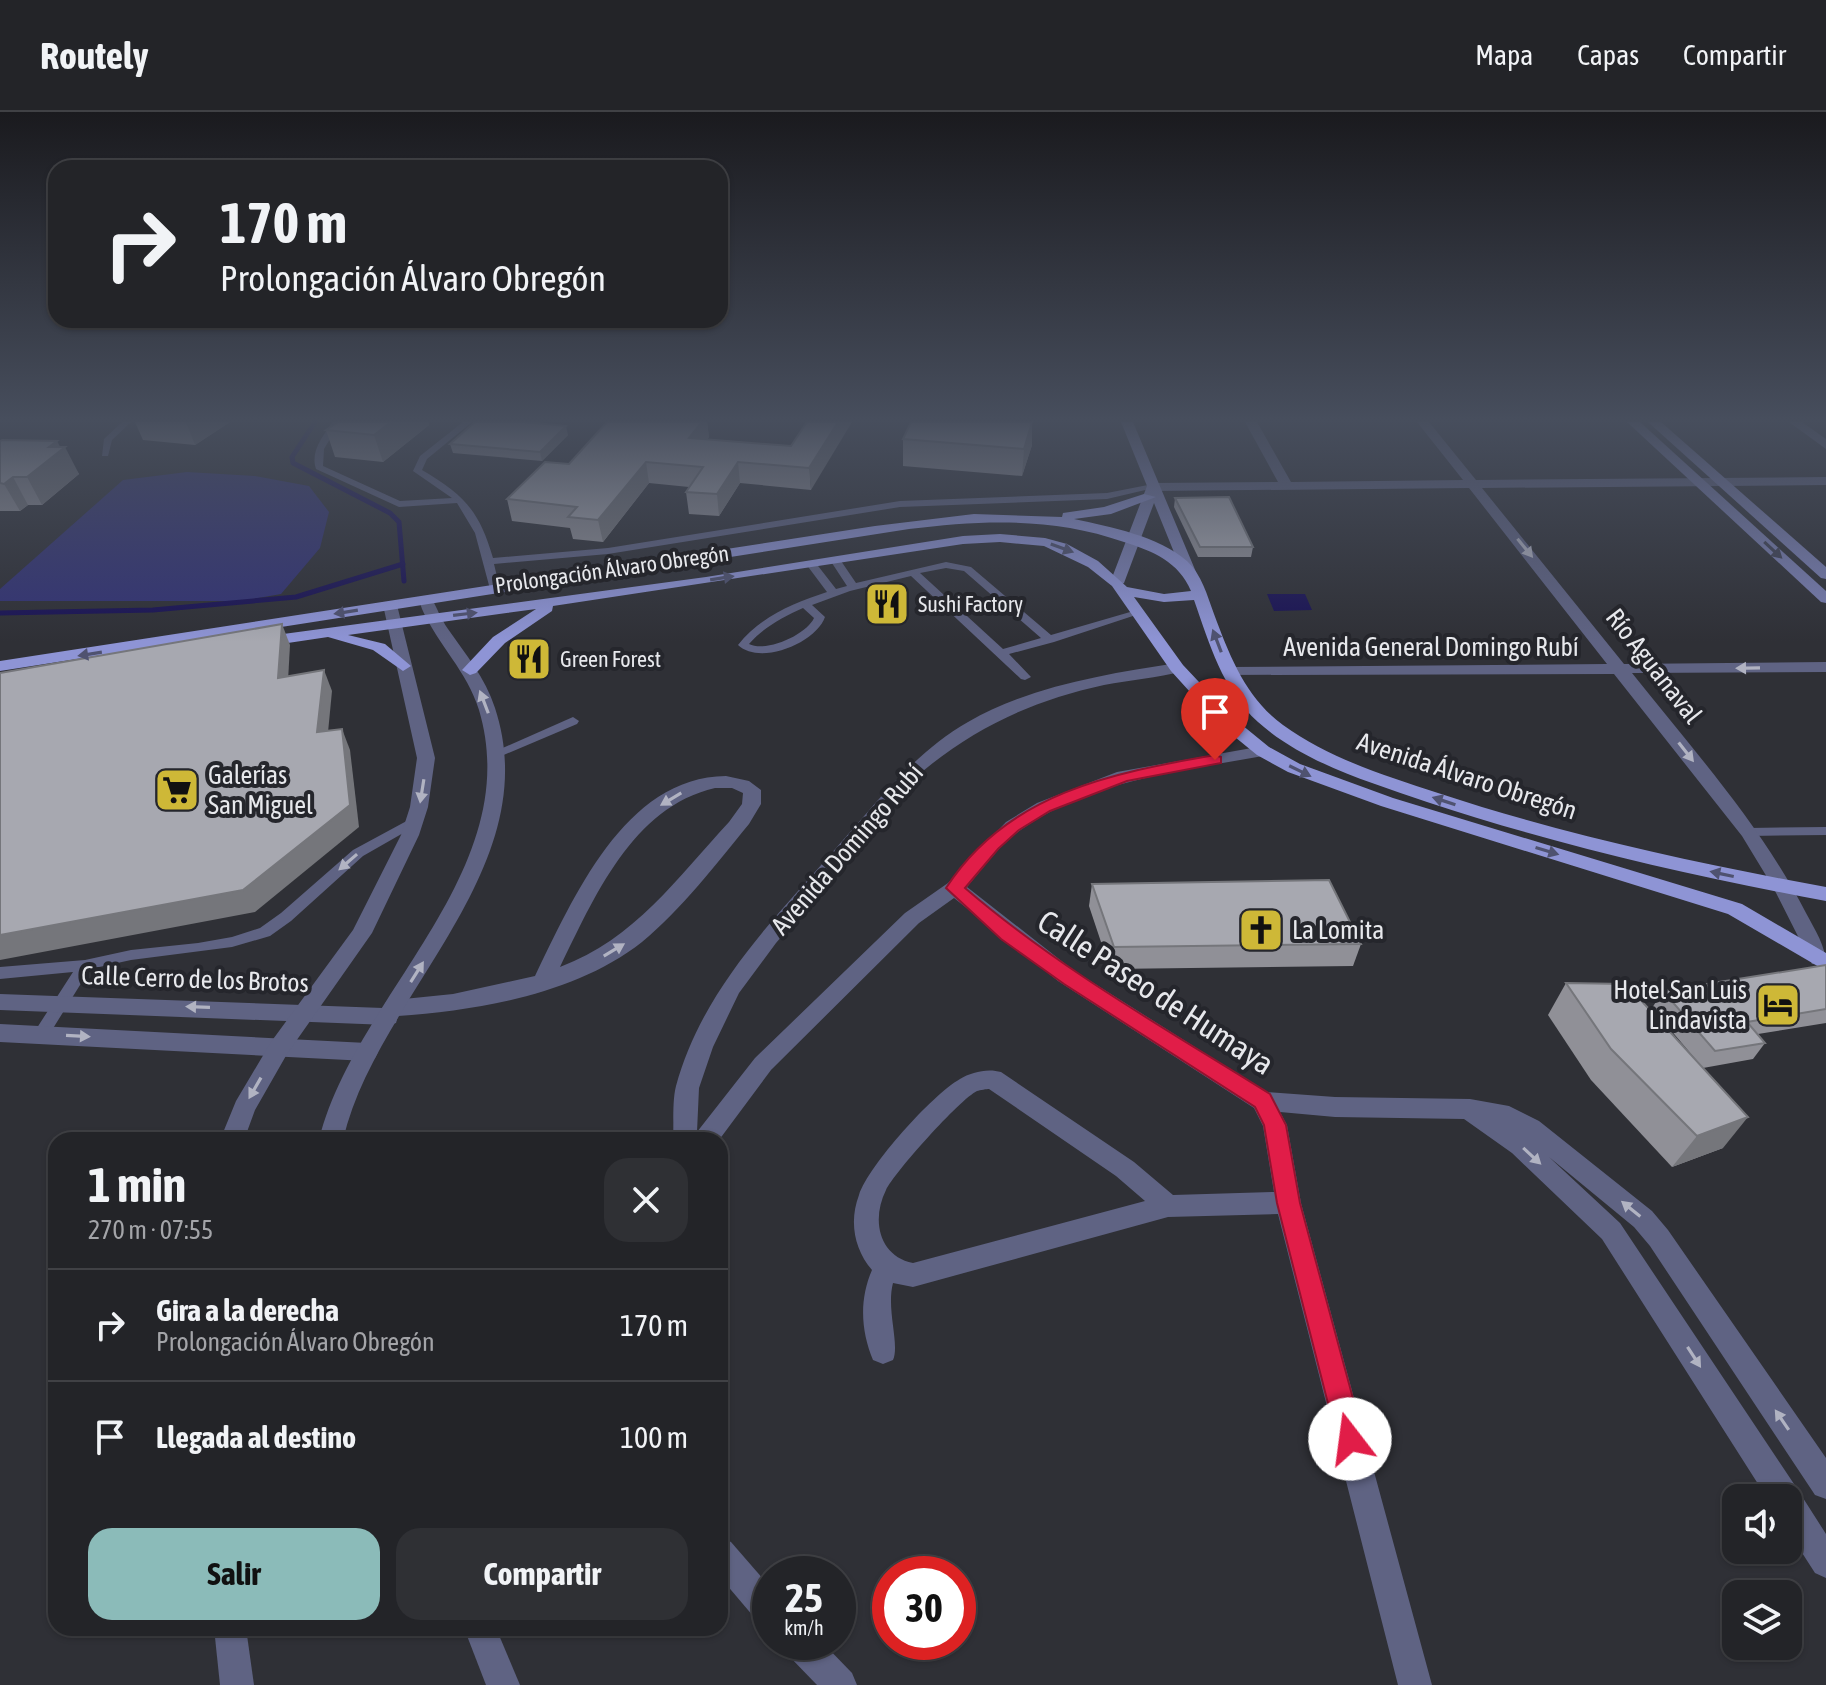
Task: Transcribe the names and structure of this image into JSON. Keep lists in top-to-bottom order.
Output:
{
  "streets": {
    "main road": ["Prolongación Álvaro Obregón", "Avenida Álvaro Obregón"],
    "street": [
      "Avenida General Domingo Rubí",
      "Río Aguanaval",
      "Avenida Domingo Rubí",
      "Calle Cerro de los Brotos",
      "Calle Paseo de Humaya"
    ]
  },
  "crossings": [
    ["Prolongación Álvaro Obregón", "Avenida Álvaro Obregón"],
    ["Prolongación Álvaro Obregón", "Avenida Domingo Rubí"],
    ["Avenida General Domingo Rubí", "Río Aguanaval"],
    ["Avenida General Domingo Rubí", "Avenida Álvaro Obregón"],
    ["Río Aguanaval", "Avenida Álvaro Obregón"],
    ["Avenida Álvaro Obregón", "Avenida Domingo Rubí"]
  ],
  "one_way": ["Río Aguanaval"],
  "places": {
    "restaurant": ["Sushi Factory", "Green Forest"],
    "supermarket": ["Galerías San Miguel"],
    "church": ["La Lomita"],
    "hotel": ["Hotel San Luis Lindavista"]
  },
  "page": {
    "header": "Routely",
    "nav": ["Mapa", "Capas", "Compartir"],
    "turn": ["170 m", "Prolongación Álvaro Obregón"],
    "heading": ["1 min", "270 m · 07:55"],
    "list": [
      {
        "name": "Gira a la derecha",
        "note": "Prolongación Álvaro Obregón",
        "value": "170 m"
      },
      {
        "name": "Llegada al destino",
        "value": "100 m"
      }
    ],
    "buttons": ["Salir", "Compartir"],
    "speed": "25 km/h",
    "limit": "30"
  }
}
